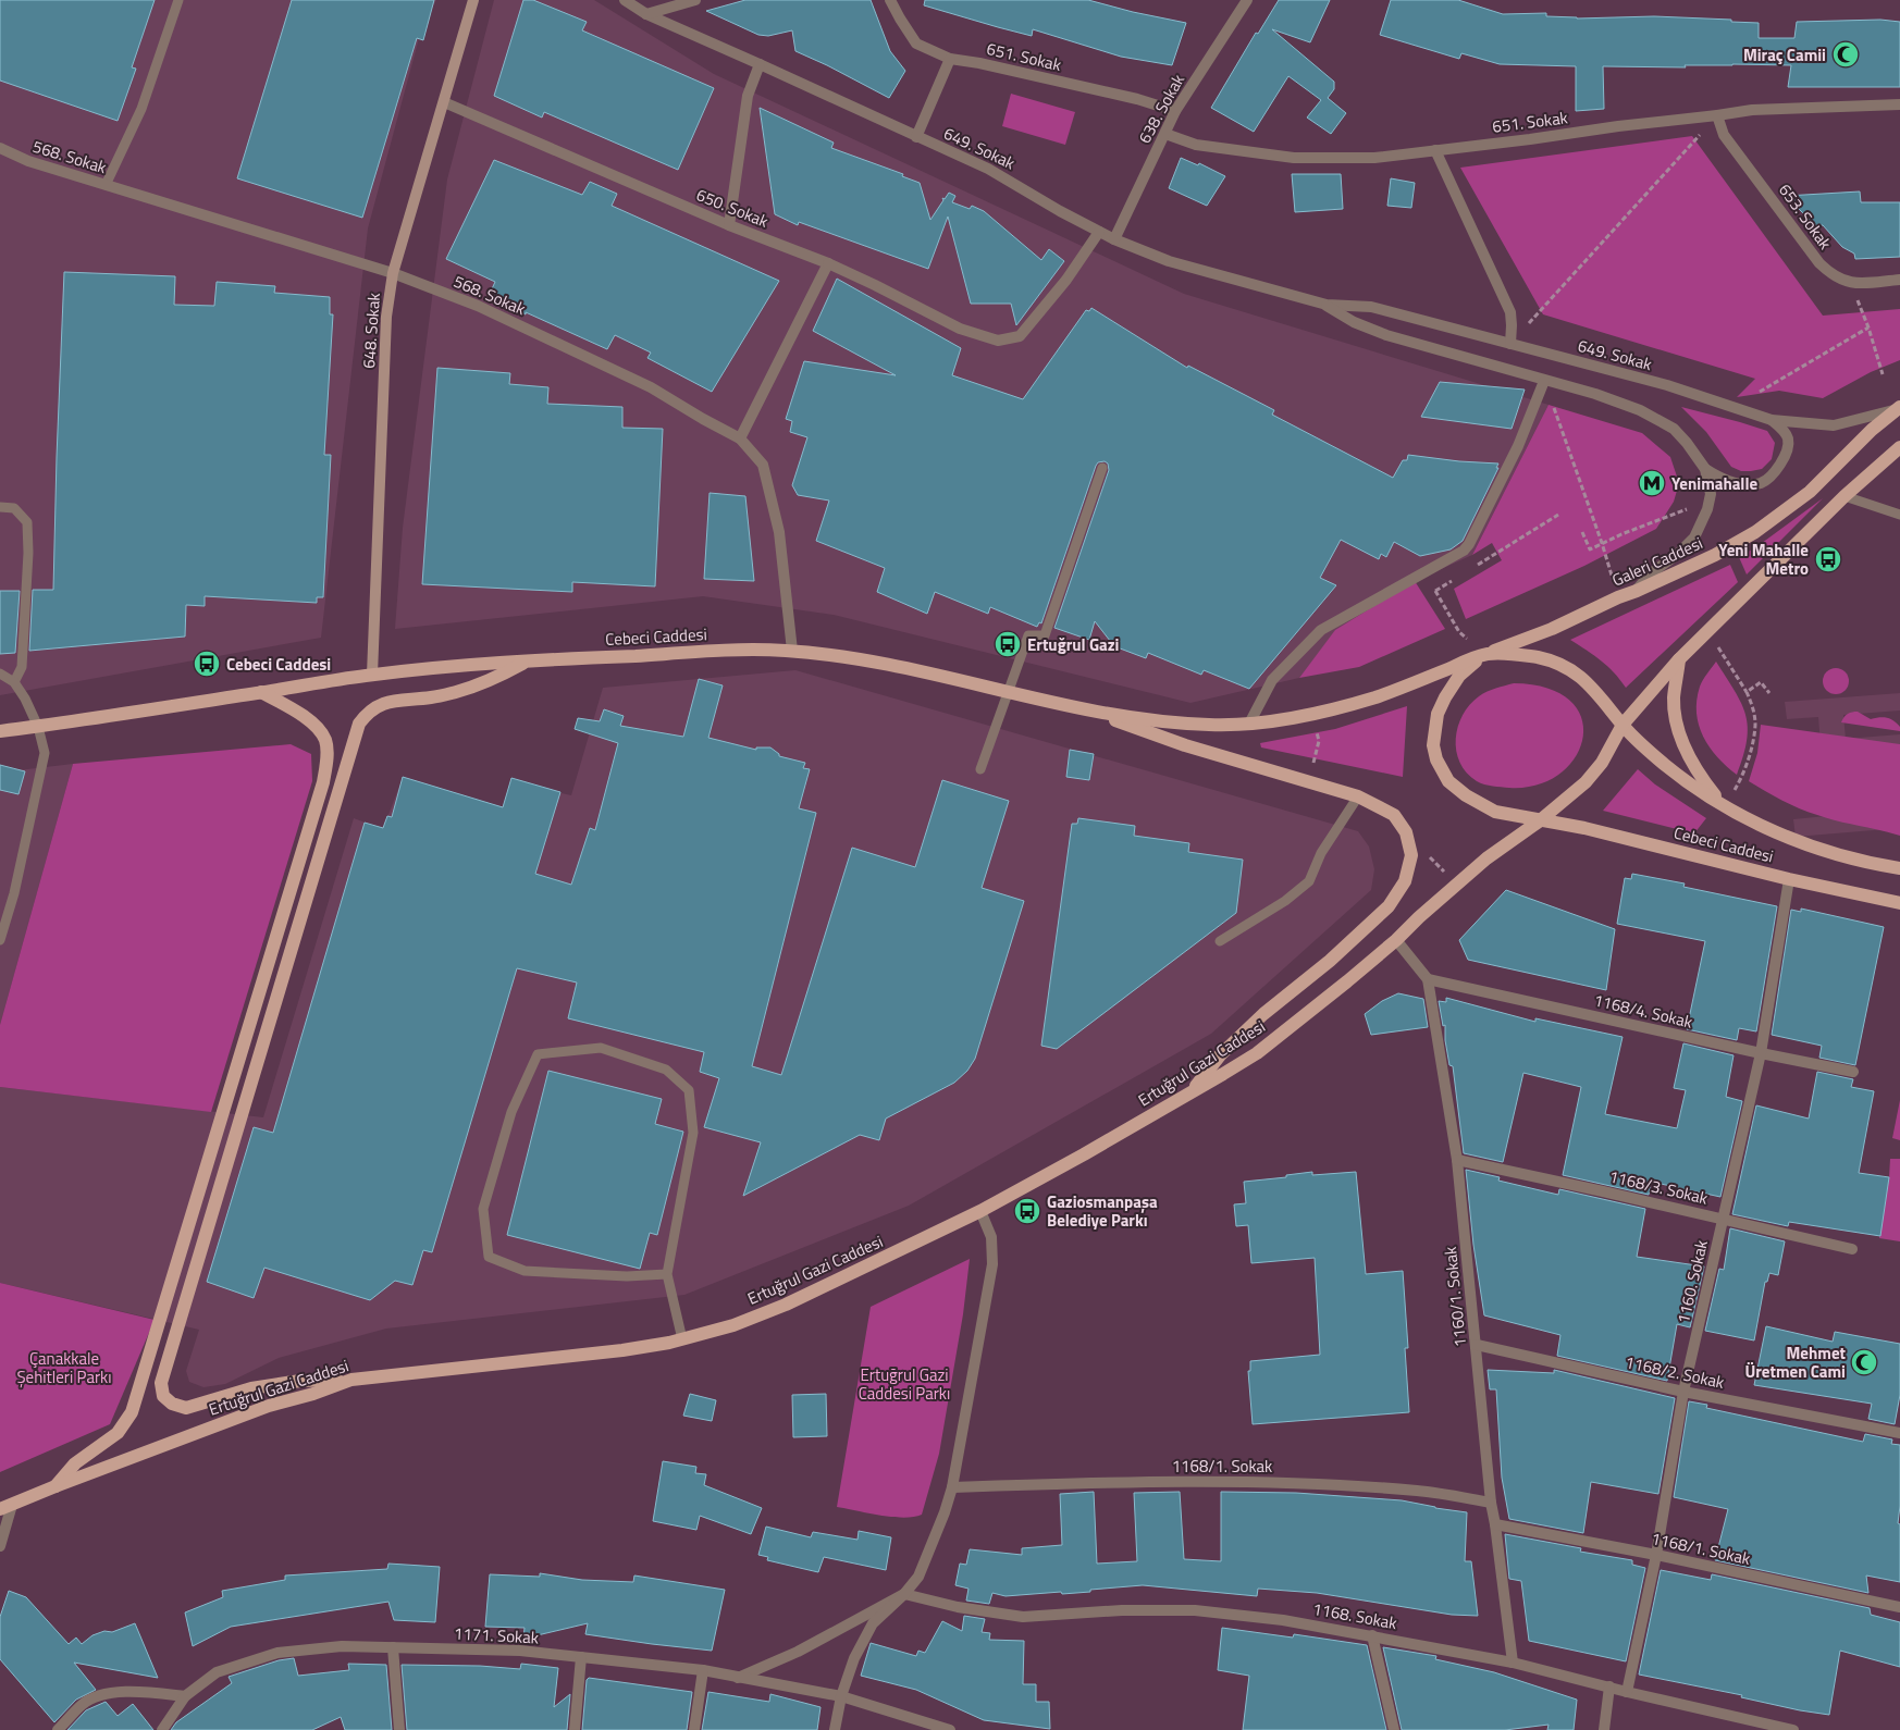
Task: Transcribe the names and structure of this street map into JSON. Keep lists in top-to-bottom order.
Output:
{
  "streets": {
    "main road": ["Galeri Caddesi", "Cebeci Caddesi", "Ertuğrul Gazi Caddesi"],
    "street": [
      "651. Sokak",
      "638. Sokak",
      "649. Sokak",
      "568. Sokak",
      "650. Sokak",
      "653. Sokak",
      "648. Sokak",
      "1168/4. Sokak",
      "1168/3. Sokak",
      "1160. Sokak",
      "1160/1. Sokak",
      "1168/2. Sokak",
      "1168/1. Sokak",
      "1168. Sokak",
      "1171. Sokak"
    ]
  },
  "crossings": [
    ["651. Sokak", "638. Sokak"],
    ["651. Sokak", "653. Sokak"],
    ["638. Sokak", "649. Sokak"],
    ["649. Sokak", "650. Sokak"],
    ["649. Sokak", "Galeri Caddesi"],
    ["568. Sokak", "648. Sokak"],
    ["568. Sokak", "Cebeci Caddesi"],
    ["650. Sokak", "648. Sokak"],
    ["648. Sokak", "Cebeci Caddesi"],
    ["Galeri Caddesi", "Cebeci Caddesi"],
    ["Galeri Caddesi", "Ertuğrul Gazi Caddesi"],
    ["Cebeci Caddesi", "Ertuğrul Gazi Caddesi"],
    ["Cebeci Caddesi", "1160. Sokak"],
    ["1168/4. Sokak", "1160. Sokak"],
    ["1168/4. Sokak", "1160/1. Sokak"],
    ["Ertuğrul Gazi Caddesi", "1160/1. Sokak"],
    ["1168/3. Sokak", "1160. Sokak"],
    ["1168/3. Sokak", "1160/1. Sokak"],
    ["1160. Sokak", "1168/2. Sokak"],
    ["1160. Sokak", "1168/1. Sokak"],
    ["1160. Sokak", "1168. Sokak"],
    ["1160/1. Sokak", "1168/2. Sokak"],
    ["1160/1. Sokak", "1168/1. Sokak"],
    ["1160/1. Sokak", "1168. Sokak"]
  ],
  "parks": ["Çanakkale Şehitleri Parkı", "Ertuğrul Gazi Caddesi Parkı"],
  "places": {
    "mosque": ["Miraç Camii", "Mehmet Üretmen Cami"],
    "metro station": ["Yenimahalle"],
    "bus stop": [
      "Yeni Mahalle Metro",
      "Ertuğrul Gazi",
      "Cebeci Caddesi",
      "Gaziosmanpaşa Belediye Parkı"
    ]
  }
}
